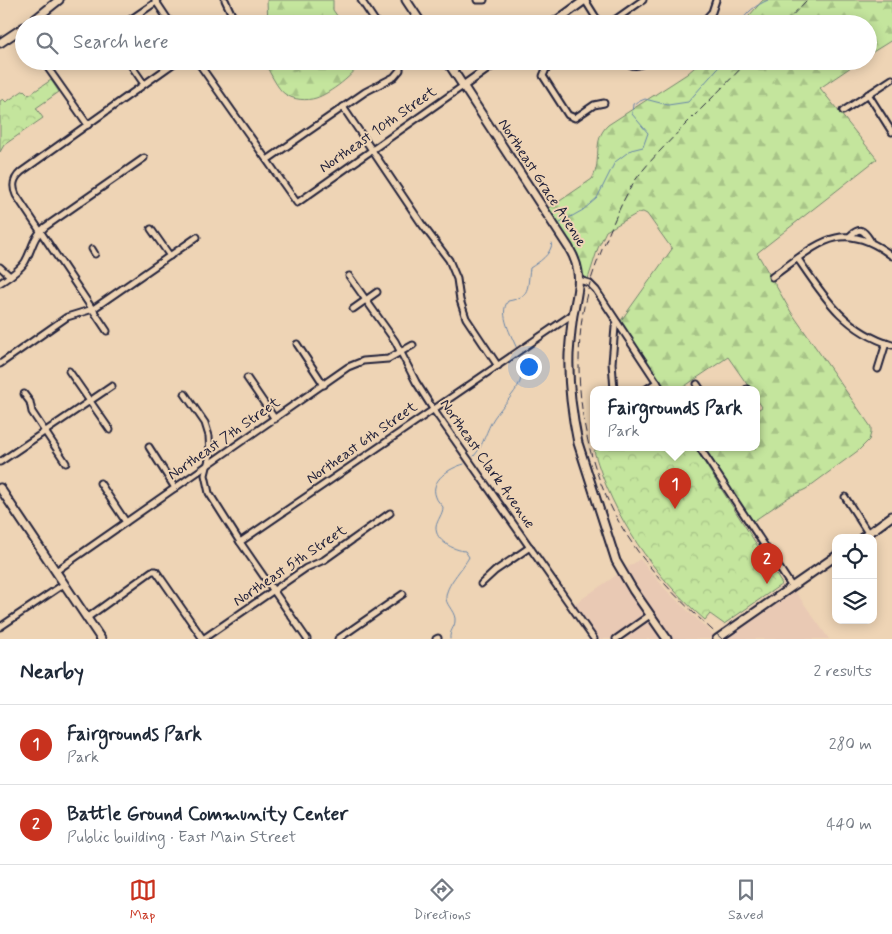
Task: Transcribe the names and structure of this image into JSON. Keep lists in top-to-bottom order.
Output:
{
  "streets": {
    "main road": ["Northeast 10th Street", "Northeast Grace Avenue"],
    "street": [
      "Northeast 7th Street",
      "Northeast 6th Street",
      "Northeast Clark Avenue",
      "Northeast 5th Street"
    ]
  },
  "crossings": [
    ["Northeast 10th Street", "Northeast Grace Avenue"],
    ["Northeast Grace Avenue", "Northeast 6th Street"],
    ["Northeast 7th Street", "Northeast Clark Avenue"],
    ["Northeast 6th Street", "Northeast Clark Avenue"]
  ],
  "page": {
    "search": "Search here",
    "popup": ["Fairgrounds Park", "Park"],
    "pins": ["1", "2"],
    "heading": ["Nearby", "2 results"],
    "list": [
      {
        "mark": "1",
        "name": "Fairgrounds Park",
        "note": "Park",
        "value": "280 m"
      },
      {
        "mark": "2",
        "name": "Battle Ground Community Center",
        "note": "Public building · East Main Street",
        "value": "440 m"
      }
    ],
    "nav": ["Map", "Directions", "Saved"]
  }
}
